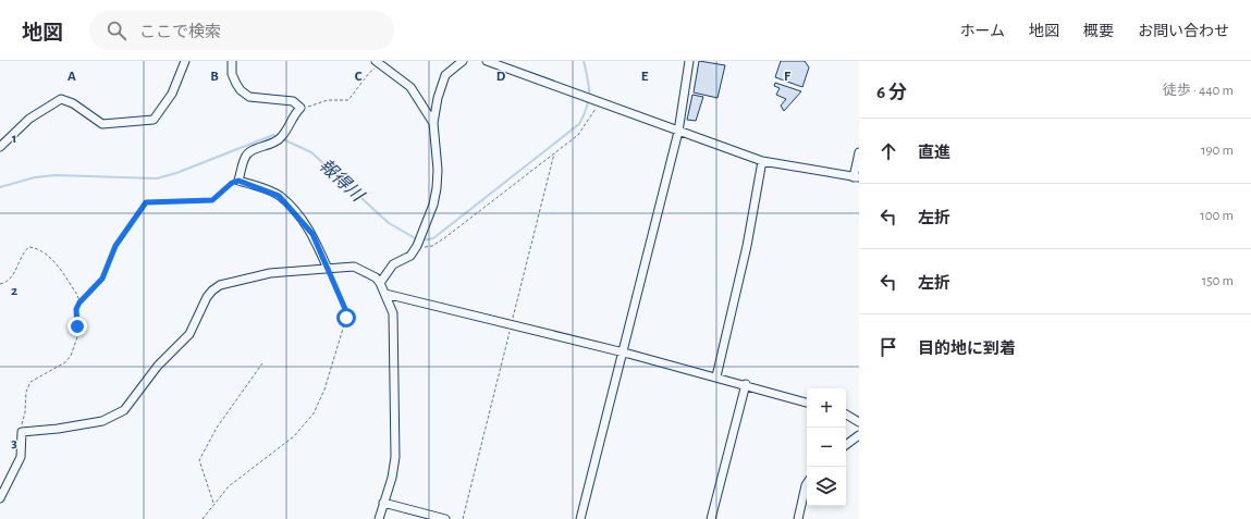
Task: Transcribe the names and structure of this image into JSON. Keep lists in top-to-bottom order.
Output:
{
  "water": ["報得川"],
  "page": {
    "header": "地図",
    "search": "ここで検索",
    "nav": [
      "ホーム",
      "地図",
      "概要",
      "お問い合わせ"
    ],
    "heading": ["6 分", "徒歩 · 440 m"],
    "list": [
      ["直進", "190 m"],
      ["左折", "100 m"],
      ["左折", "150 m"],
      "目的地に到着"
    ],
    "map_buttons": ["+", "−"]
  },
  "grid": {
    "columns": [
      "A",
      "B",
      "C",
      "D",
      "E",
      "F"
    ],
    "rows": ["1", "2", "3"]
  }
}
